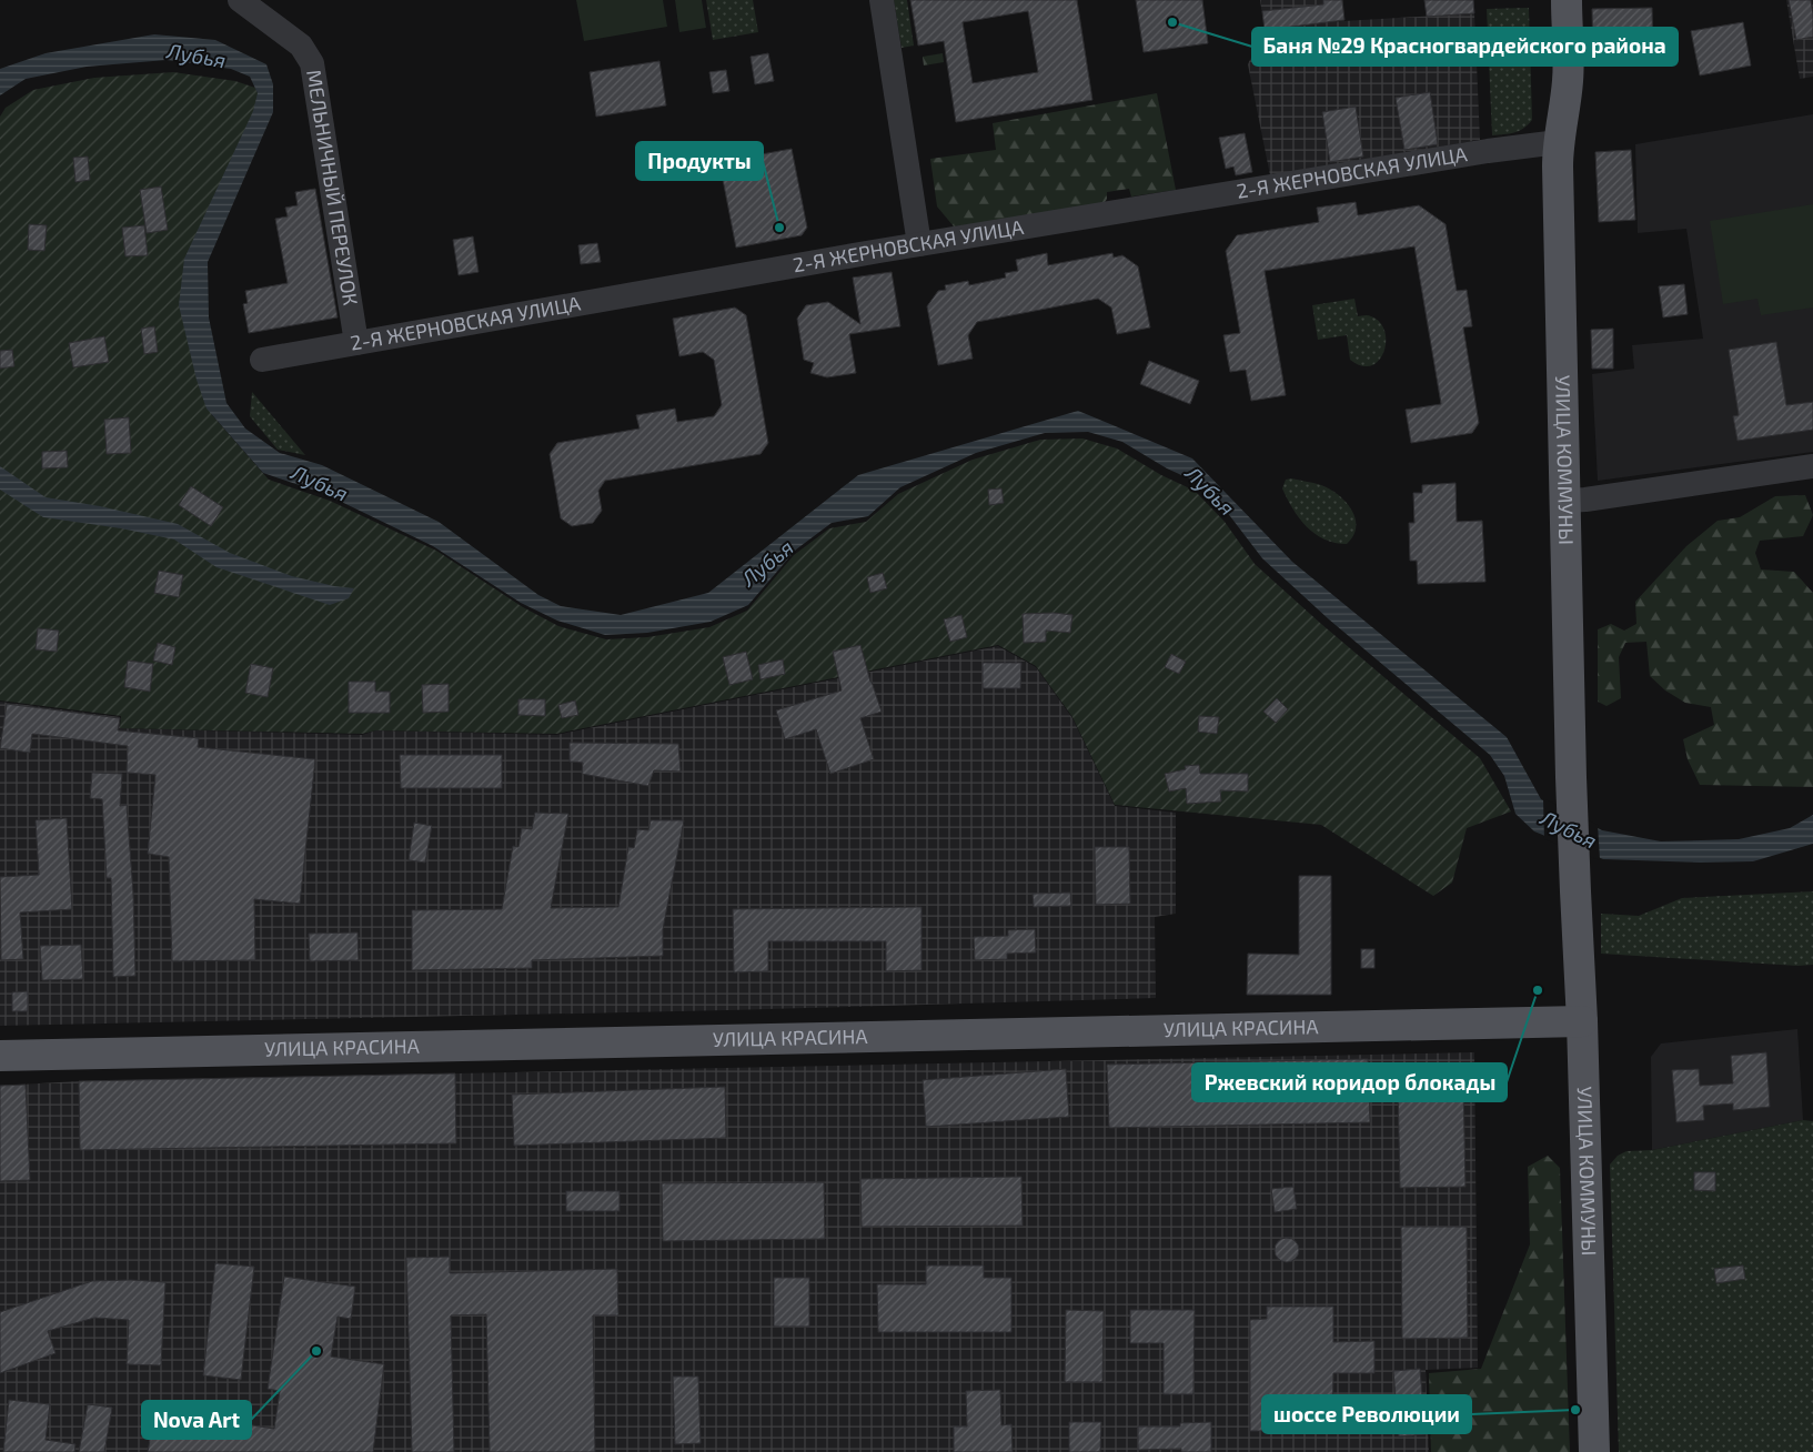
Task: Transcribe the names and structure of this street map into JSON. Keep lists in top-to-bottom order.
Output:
{
  "streets": {
    "main road": ["УЛИЦА КОММУНЫ", "УЛИЦА КРАСИНА"],
    "street": ["2-Я ЖЕРНОВСКАЯ УЛИЦА", "МЕЛЬНИЧНЫЙ ПЕРЕУЛОК"]
  },
  "crossings": [
    ["2-Я ЖЕРНОВСКАЯ УЛИЦА", "МЕЛЬНИЧНЫЙ ПЕРЕУЛОК"],
    ["2-Я ЖЕРНОВСКАЯ УЛИЦА", "УЛИЦА КОММУНЫ"],
    ["УЛИЦА КОММУНЫ", "УЛИЦА КРАСИНА"]
  ],
  "water": ["Лубья"],
  "places": [
    "Баня №29 Красногвардейского района",
    "Продукты",
    "Ржевский коридор блокады",
    "Nova Art",
    "шоссе Революции"
  ]
}
